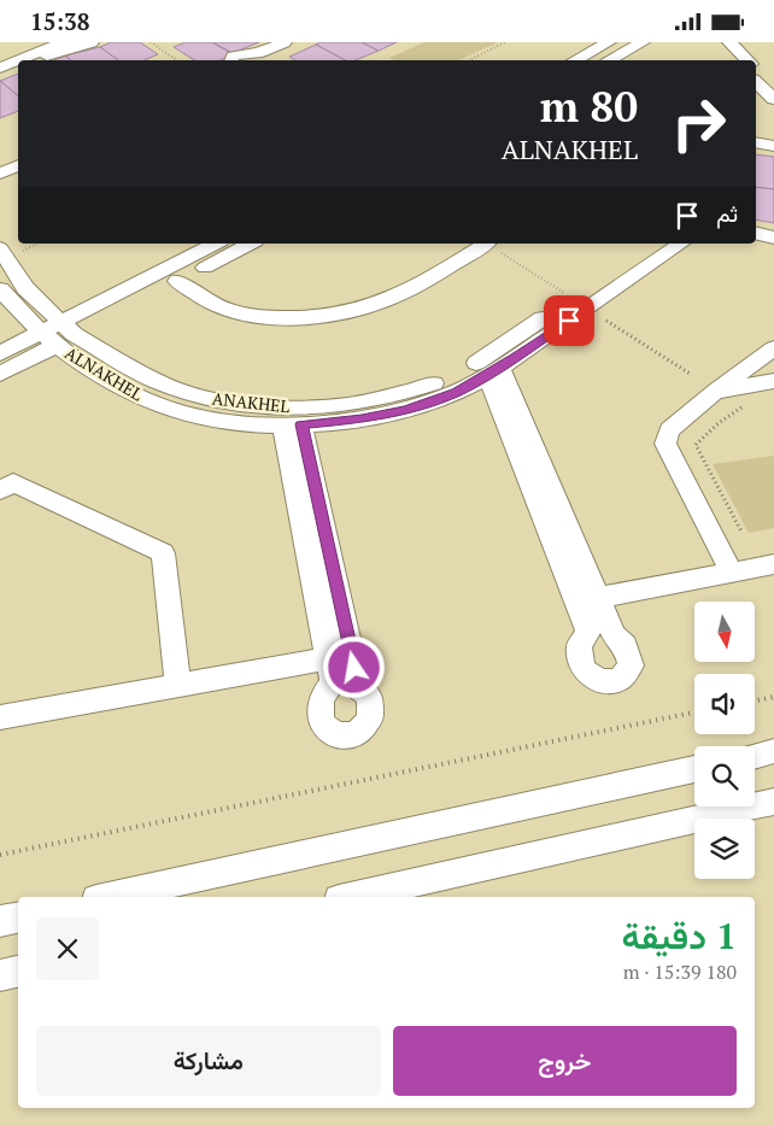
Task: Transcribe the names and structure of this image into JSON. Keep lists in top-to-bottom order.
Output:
{
  "streets": {
    "street": ["ALNAKHEL", "ANAKHEL"]
  },
  "crossings": [
    ["ALNAKHEL", "ANAKHEL"]
  ],
  "north": "bottom",
  "page": {
    "status": "15:38",
    "turn": ["80 m", "ALNAKHEL"],
    "then": "ثم",
    "heading": ["1 دقيقة", "180 m · 15:39"],
    "buttons": ["خروج", "مشاركة"]
  }
}
